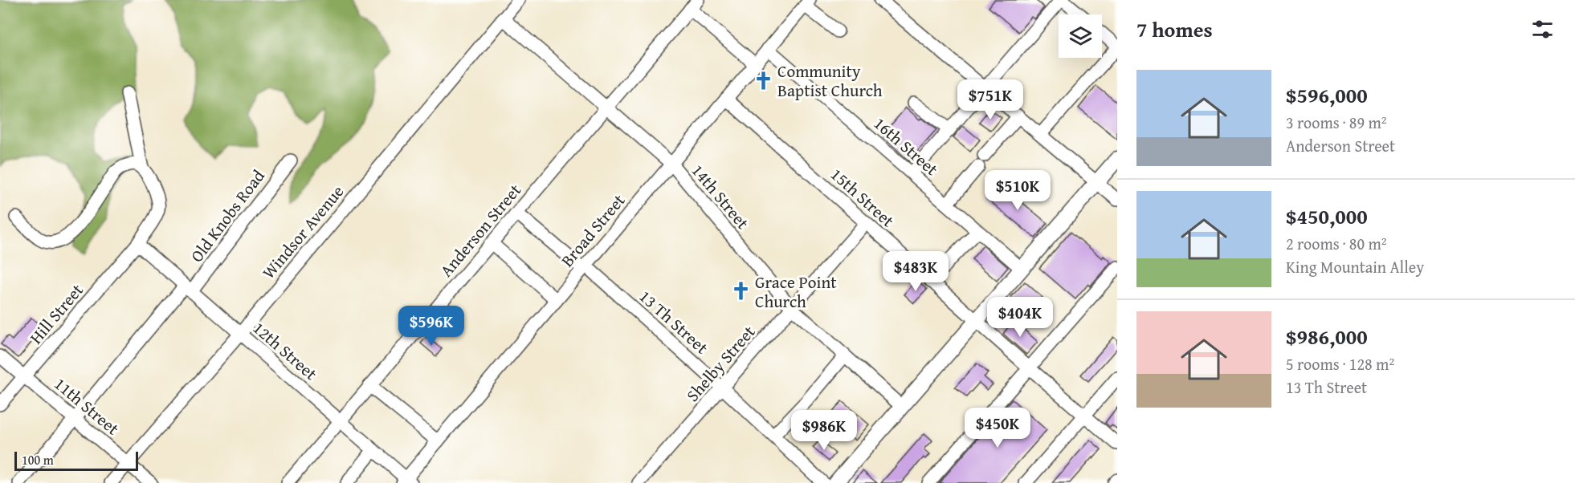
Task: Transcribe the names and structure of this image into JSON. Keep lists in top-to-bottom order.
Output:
{
  "streets": {
    "street": [
      "16th Street",
      "14th Street",
      "15th Street",
      "Old Knobs Road",
      "Anderson Street",
      "Broad Street",
      "Windsor Avenue",
      "Hill Street",
      "13 Th Street",
      "12th Street",
      "Shelby Street",
      "11th Street"
    ]
  },
  "crossings": [
    ["16th Street", "Broad Street"],
    ["14th Street", "Anderson Street"],
    ["14th Street", "Broad Street"],
    ["14th Street", "Windsor Avenue"],
    ["14th Street", "Shelby Street"],
    ["15th Street", "Broad Street"],
    ["15th Street", "Shelby Street"],
    ["Old Knobs Road", "12th Street"],
    ["Old Knobs Road", "11th Street"],
    ["Anderson Street", "13 Th Street"],
    ["Anderson Street", "12th Street"],
    ["Broad Street", "13 Th Street"],
    ["Broad Street", "12th Street"],
    ["Windsor Avenue", "12th Street"],
    ["Windsor Avenue", "11th Street"],
    ["Hill Street", "12th Street"],
    ["Hill Street", "11th Street"],
    ["13 Th Street", "Shelby Street"]
  ],
  "places": {
    "church": ["Community Baptist Church", "Grace Point Church"]
  },
  "scale_bar": "100 m",
  "page": {
    "heading": "7 homes",
    "list": [
      {
        "name": "$596,000",
        "note": "3 rooms · 89 m² · Anderson Street"
      },
      {
        "name": "$450,000",
        "note": "2 rooms · 80 m² · King Mountain Alley"
      },
      {
        "name": "$986,000",
        "note": "5 rooms · 128 m² · 13 Th Street"
      }
    ],
    "price": [
      "$751K",
      "$510K",
      "$483K",
      "$404K",
      "$596K",
      "$450K",
      "$986K"
    ],
    "scale": "100 m"
  }
}
